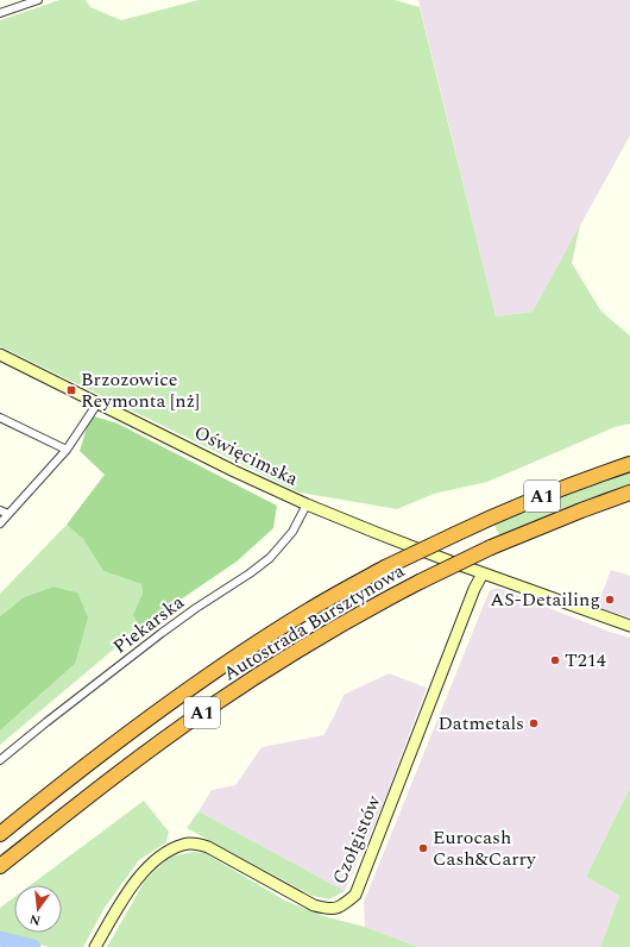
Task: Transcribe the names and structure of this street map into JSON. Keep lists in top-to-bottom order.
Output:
{
  "streets": {
    "highway": ["A1", "Autostrada Bursztynowa"],
    "street": ["Oświęcimska", "Piekarska", "Czołgistów"]
  },
  "crossings": [
    ["Oświęcimska", "Piekarska"],
    ["Oświęcimska", "Czołgistów"]
  ],
  "places": {
    "transit": ["Brzozowice Reymonta [nż]"],
    "other": [
      "AS-Detailing",
      "T214",
      "Datmetals",
      "Eurocash Cash&Carry"
    ]
  },
  "north": "bottom"
}
